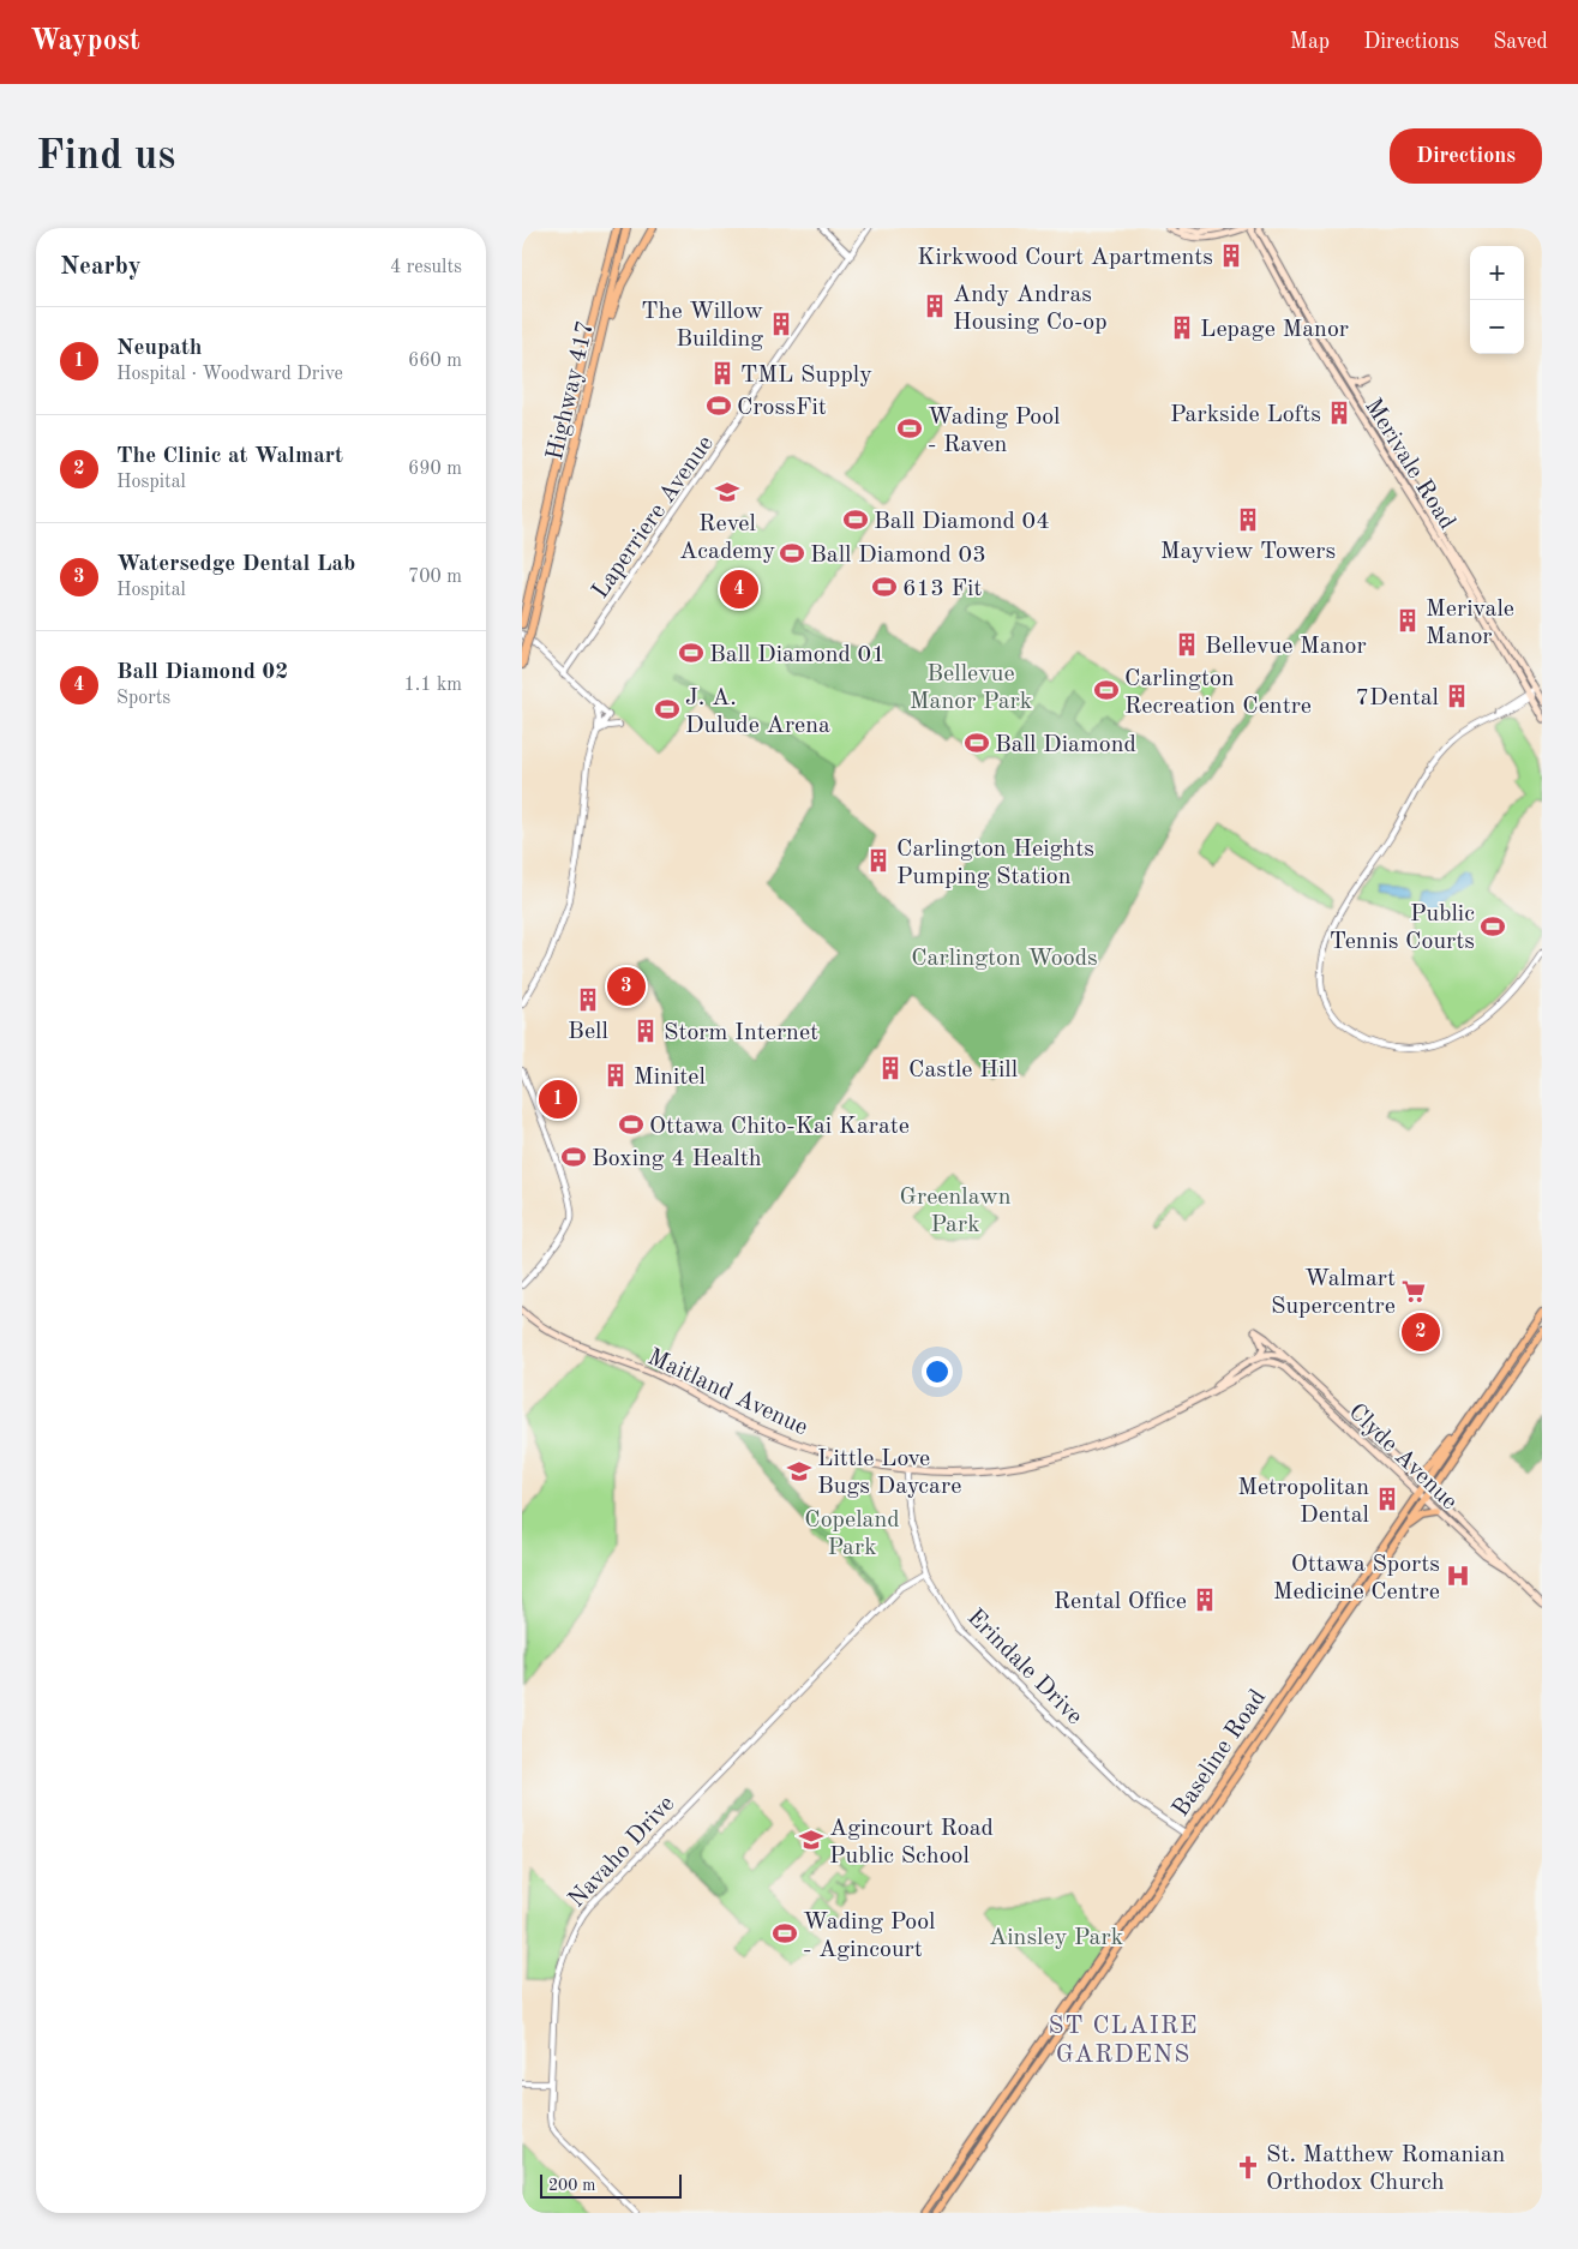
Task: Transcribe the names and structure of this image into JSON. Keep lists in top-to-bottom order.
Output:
{
  "streets": {
    "highway": ["Highway 417"],
    "main road": [
      "Merivale Road",
      "Maitland Avenue",
      "Clyde Avenue",
      "Baseline Road"
    ],
    "street": ["Laperriere Avenue", "Erindale Drive", "Navaho Drive"]
  },
  "crossings": [
    ["Maitland Avenue", "Clyde Avenue"],
    ["Maitland Avenue", "Erindale Drive"],
    ["Clyde Avenue", "Baseline Road"],
    ["Erindale Drive", "Baseline Road"],
    ["Erindale Drive", "Navaho Drive"]
  ],
  "districts": ["ST CLAIRE GARDENS"],
  "parks": [
    "Bellevue Manor Park",
    "Carlington Woods",
    "Greenlawn Park",
    "Copeland Park",
    "Ainsley Park"
  ],
  "places": {
    "building": [
      "Kirkwood Court Apartments",
      "Andy Andras Housing Co-op",
      "The Willow Building",
      "Lepage Manor",
      "TML Supply",
      "Parkside Lofts",
      "Mayview Towers",
      "Merivale Manor",
      "Bellevue Manor",
      "7Dental",
      "Carlington Heights Pumping Station",
      "Bell",
      "Storm Internet",
      "Castle Hill",
      "Minitel",
      "Metropolitan Dental",
      "Rental Office"
    ],
    "sports": [
      "CrossFit",
      "Wading Pool - Raven",
      "Ball Diamond 04",
      "Ball Diamond 03",
      "613 Fit",
      "Ball Diamond 01",
      "Carlington Recreation Centre",
      "J. A. Dulude Arena",
      "Ball Diamond",
      "Public Tennis Courts",
      "Ottawa Chito-Kai Karate",
      "Boxing 4 Health",
      "Wading Pool - Agincourt"
    ],
    "school or university": ["Revel Academy", "Little Love Bugs Daycare", "Agincourt Road Public School"],
    "supermarket": ["Walmart Supercentre"],
    "hospital": ["Ottawa Sports Medicine Centre"],
    "church": ["St. Matthew Romanian Orthodox Church"]
  },
  "scale_bar": "200 m",
  "page": {
    "header": "Waypost",
    "nav": ["Map", "Directions", "Saved"],
    "buttons": "Directions",
    "title": "Find us",
    "heading": ["Nearby", "4 results"],
    "map_buttons": ["+", "−"],
    "list": [
      {
        "mark": "1",
        "name": "Neupath",
        "note": "Hospital · Woodward Drive",
        "value": "660 m"
      },
      {
        "mark": "2",
        "name": "The Clinic at Walmart",
        "note": "Hospital",
        "value": "690 m"
      },
      {
        "mark": "3",
        "name": "Watersedge Dental Lab",
        "note": "Hospital",
        "value": "700 m"
      },
      {
        "mark": "4",
        "name": "Ball Diamond 02",
        "note": "Sports",
        "value": "1.1 km"
      }
    ],
    "pins": [
      "4",
      "3",
      "1",
      "2"
    ],
    "scale": "200 m"
  }
}
